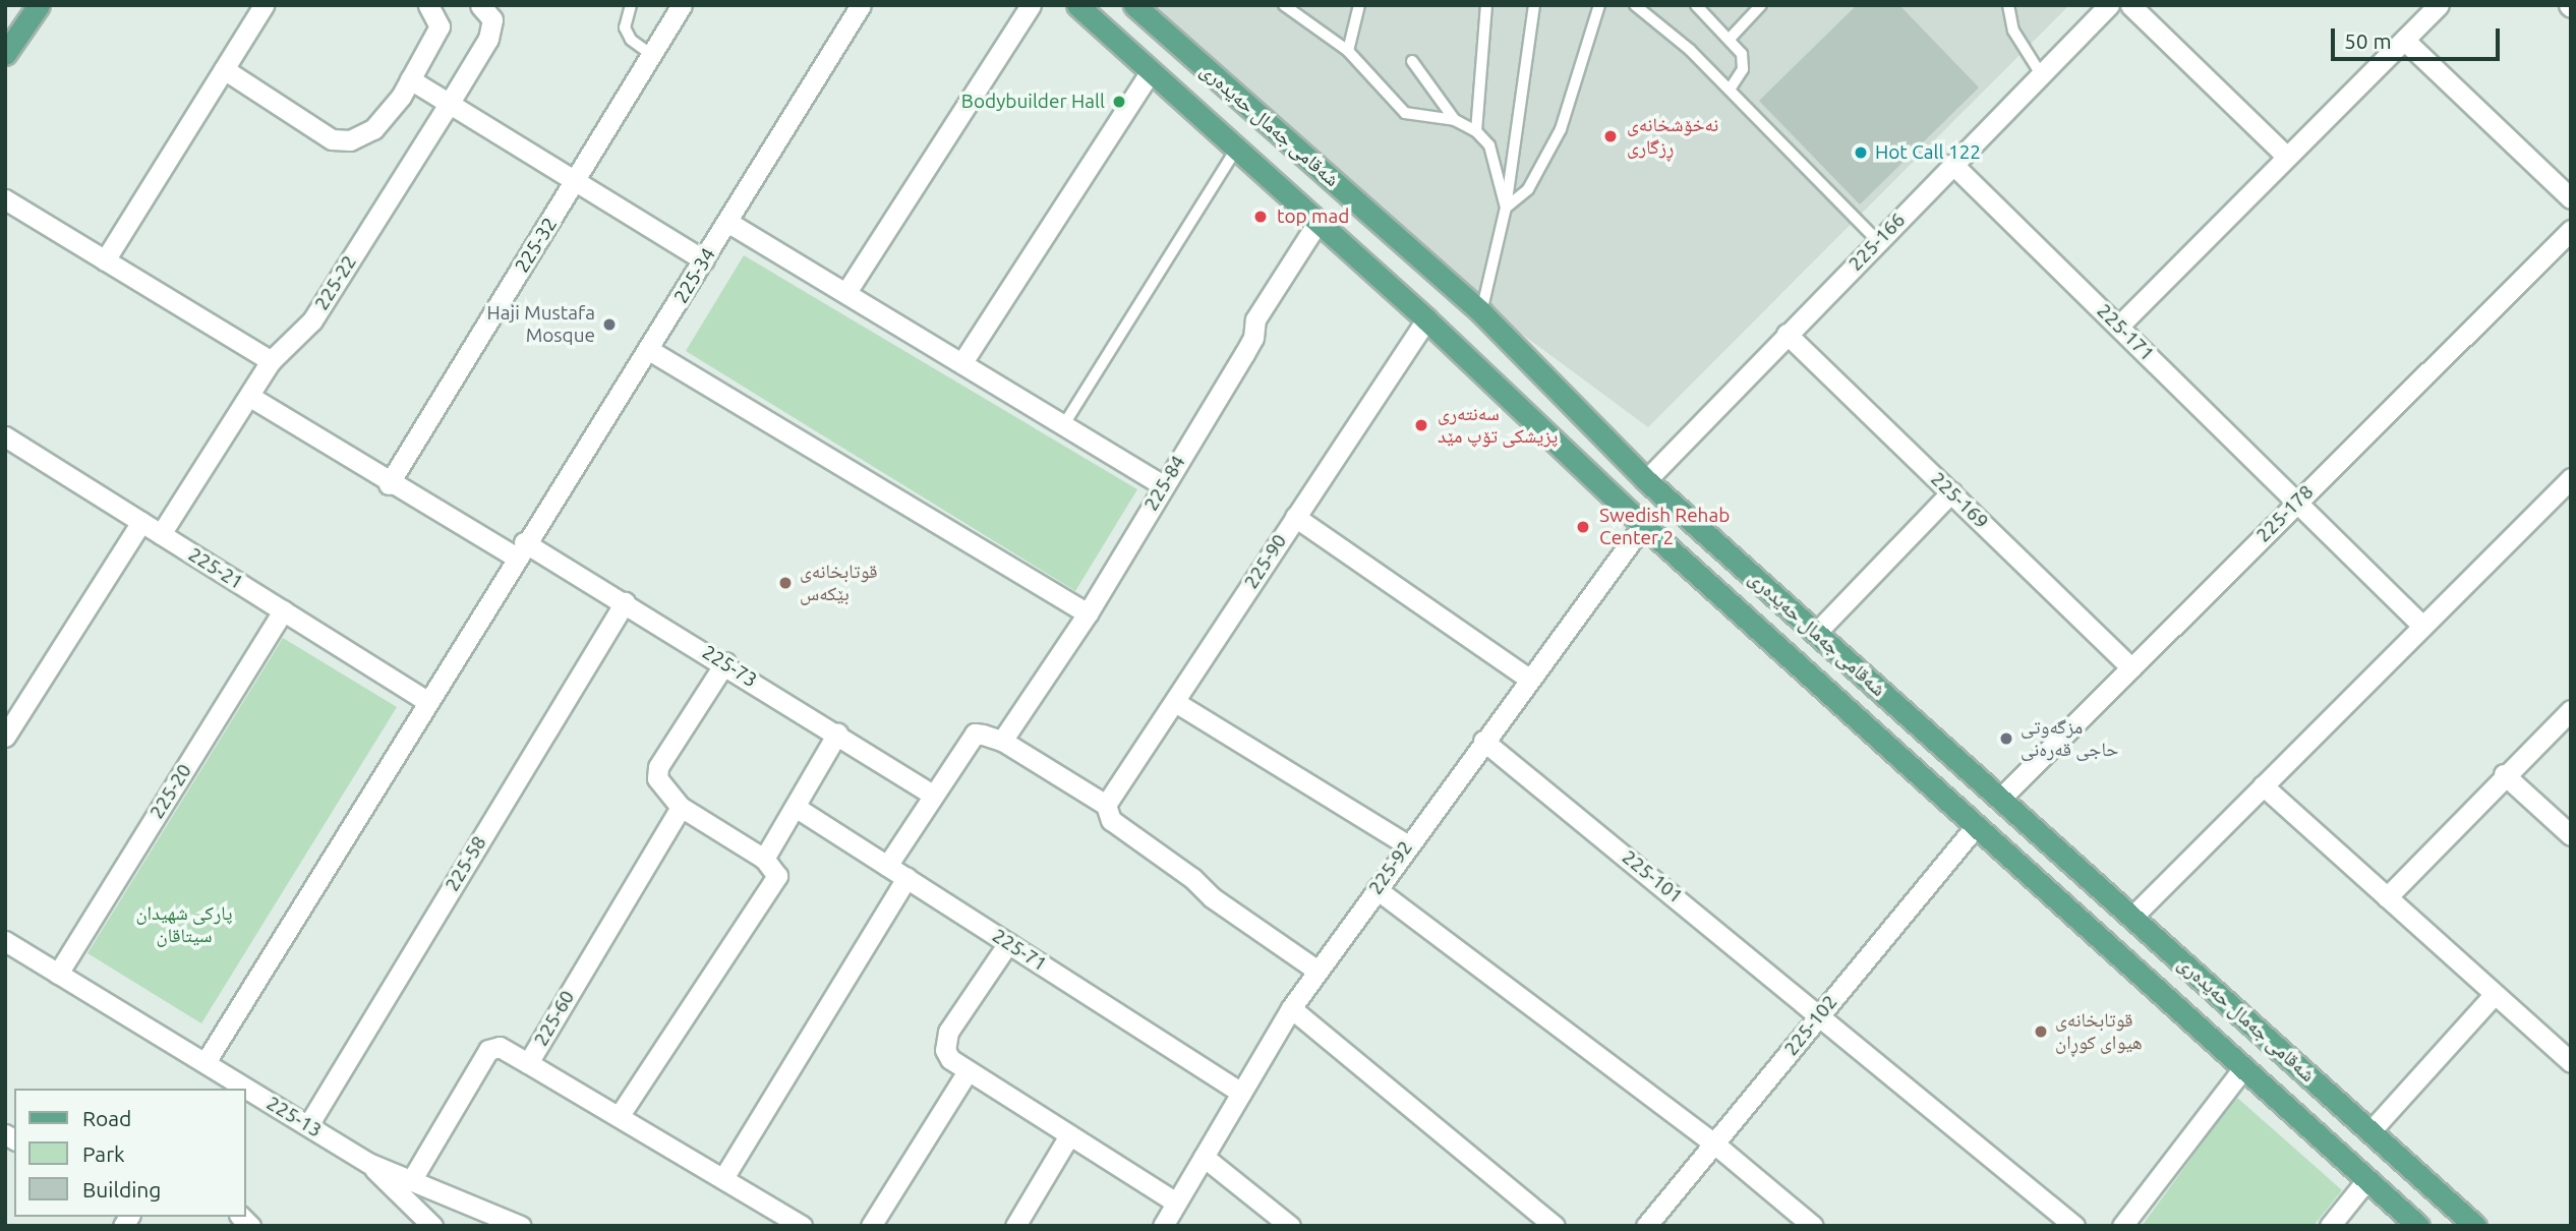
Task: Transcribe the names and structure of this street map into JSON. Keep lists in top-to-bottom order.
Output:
{
  "streets": {
    "main road": ["شەقامی جەمال حەیدەری"],
    "street": [
      "225-166",
      "225-32",
      "225-34",
      "225-22",
      "225-171",
      "225-84",
      "225-169",
      "225-178",
      "225-90",
      "225-21",
      "225-73",
      "225-20",
      "225-58",
      "225-92",
      "225-101",
      "225-71",
      "225-60",
      "225-102",
      "225-13"
    ]
  },
  "crossings": [
    ["شەقامی جەمال حەیدەری", "225-166"],
    ["شەقامی جەمال حەیدەری", "225-84"],
    ["شەقامی جەمال حەیدەری", "225-178"],
    ["شەقامی جەمال حەیدەری", "225-90"],
    ["شەقامی جەمال حەیدەری", "225-92"],
    ["شەقامی جەمال حەیدەری", "225-102"],
    ["225-166", "225-171"],
    ["225-166", "225-169"],
    ["225-32", "225-73"],
    ["225-34", "225-21"],
    ["225-34", "225-73"],
    ["225-34", "225-13"],
    ["225-22", "225-21"],
    ["225-22", "225-73"],
    ["225-171", "225-178"],
    ["225-84", "225-73"],
    ["225-169", "225-178"],
    ["225-21", "225-20"],
    ["225-73", "225-58"],
    ["225-20", "225-13"],
    ["225-58", "225-13"],
    ["225-92", "225-101"],
    ["225-92", "225-71"],
    ["225-101", "225-102"],
    ["225-60", "225-13"]
  ],
  "parks": ["پارکی شهیدان سیتاقان"],
  "places": [
    "Bodybuilder Hall",
    "نەخۆشخانەی ڕزگاری",
    "Hot Call 122",
    "top mad",
    "Haji Mustafa Mosque",
    "سەنتەری پزیشکی تۆپ مێد",
    "Swedish Rehab Center 2",
    "قوتابخانەی بێكه‌س",
    "مزگەوتی حاجی قەرەنی",
    "قوتابخانەی هیوای کوڕان"
  ],
  "legend": ["Road", "Park", "Building"],
  "scale_bar": "50 m"
}
